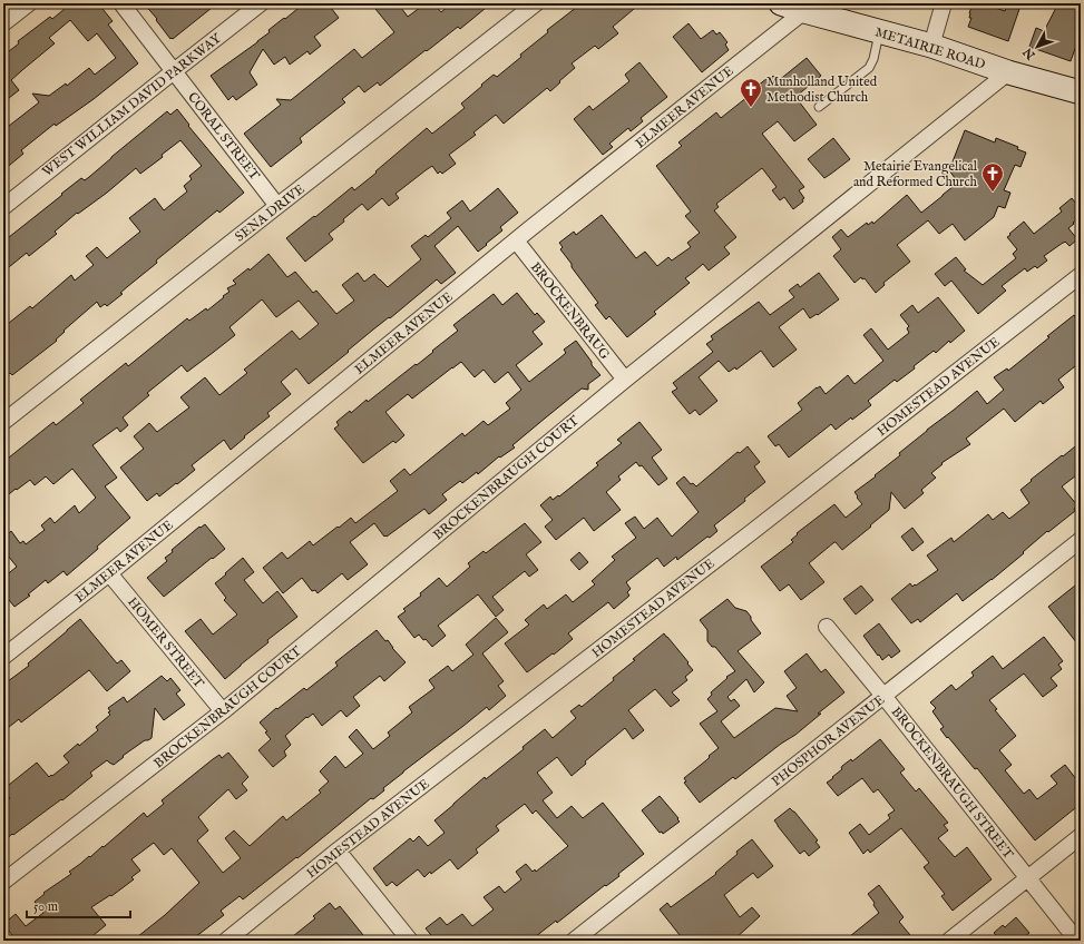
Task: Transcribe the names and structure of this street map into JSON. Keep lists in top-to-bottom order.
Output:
{
  "streets": {
    "main road": ["METAIRIE ROAD"],
    "street": [
      "WEST WILLIAM DAVID PARKWAY",
      "ELMEER AVENUE",
      "CORAL STREET",
      "SENA DRIVE",
      "BROCKENBRAUG",
      "HOMESTEAD AVENUE",
      "BROCKENBRAUGH COURT",
      "HOMER STREET",
      "PHOSPHOR AVENUE",
      "BROCKENBRAUGH STREET"
    ]
  },
  "crossings": [
    ["METAIRIE ROAD", "ELMEER AVENUE"],
    ["METAIRIE ROAD", "BROCKENBRAUGH COURT"],
    ["WEST WILLIAM DAVID PARKWAY", "CORAL STREET"],
    ["ELMEER AVENUE", "BROCKENBRAUG"],
    ["ELMEER AVENUE", "HOMER STREET"],
    ["CORAL STREET", "SENA DRIVE"],
    ["BROCKENBRAUG", "BROCKENBRAUGH COURT"],
    ["BROCKENBRAUGH COURT", "HOMER STREET"],
    ["PHOSPHOR AVENUE", "BROCKENBRAUGH STREET"]
  ],
  "places": {
    "church": ["Munholland United Methodist Church", "Metairie Evangelical and Reformed Church"]
  },
  "scale_bar": "50 m",
  "north": "bottom left"
}
